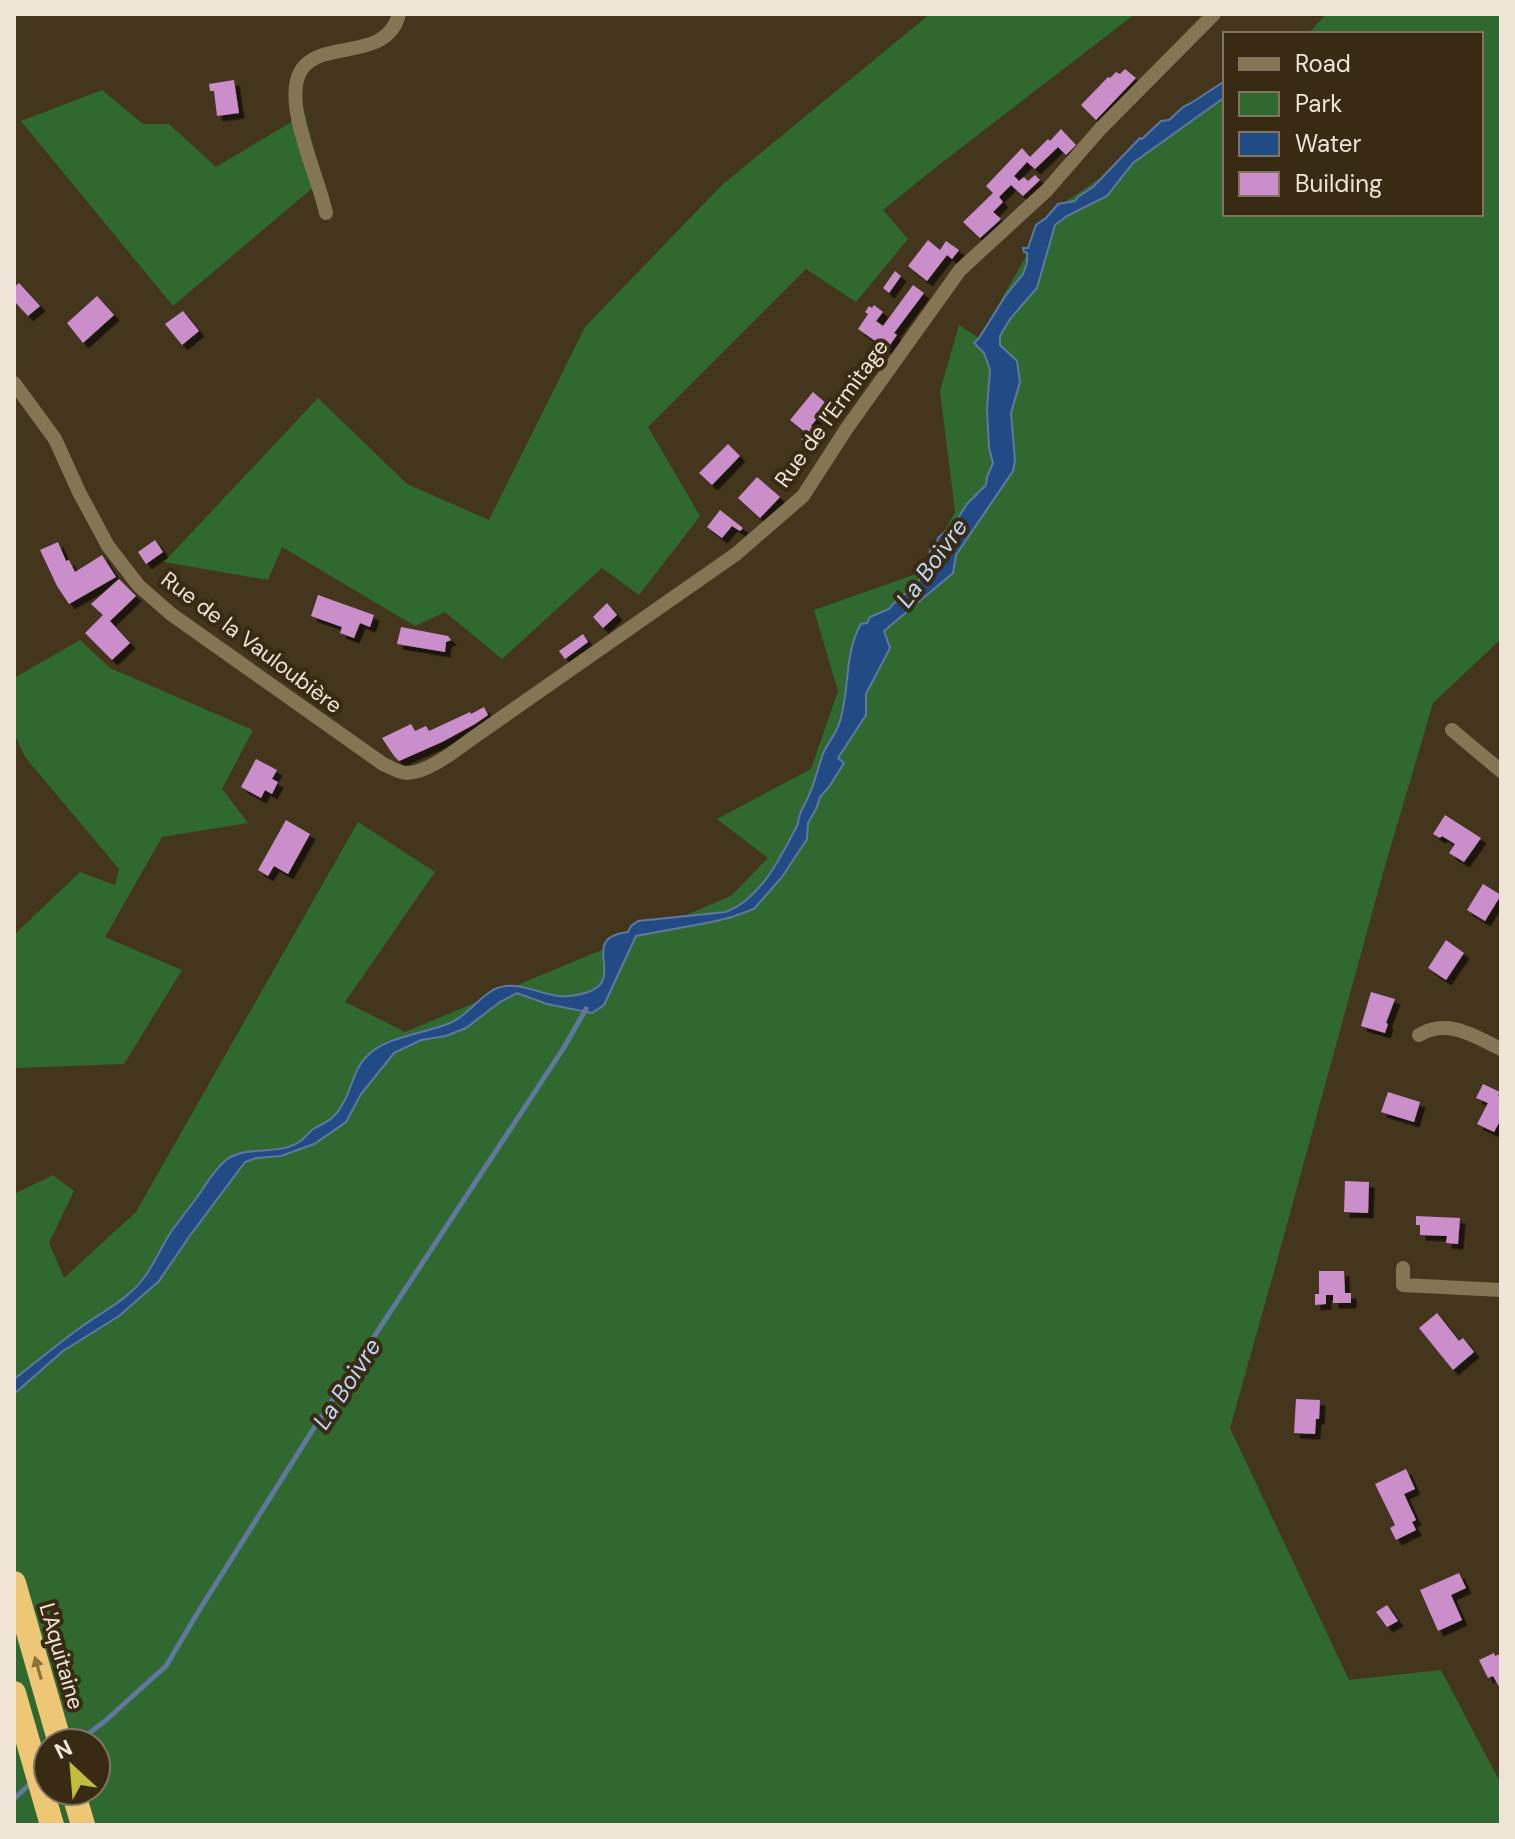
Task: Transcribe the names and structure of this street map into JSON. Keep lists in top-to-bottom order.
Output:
{
  "streets": {
    "highway": ["L'Aquitaine"],
    "street": ["Rue de l’Ermitage", "Rue de la Vauloubière"]
  },
  "crossings": [
    ["Rue de l’Ermitage", "Rue de la Vauloubière"]
  ],
  "one_way": ["L'Aquitaine"],
  "water": ["La Boivre"],
  "legend": [
    "Road",
    "Park",
    "Water",
    "Building"
  ],
  "north": "top left"
}
